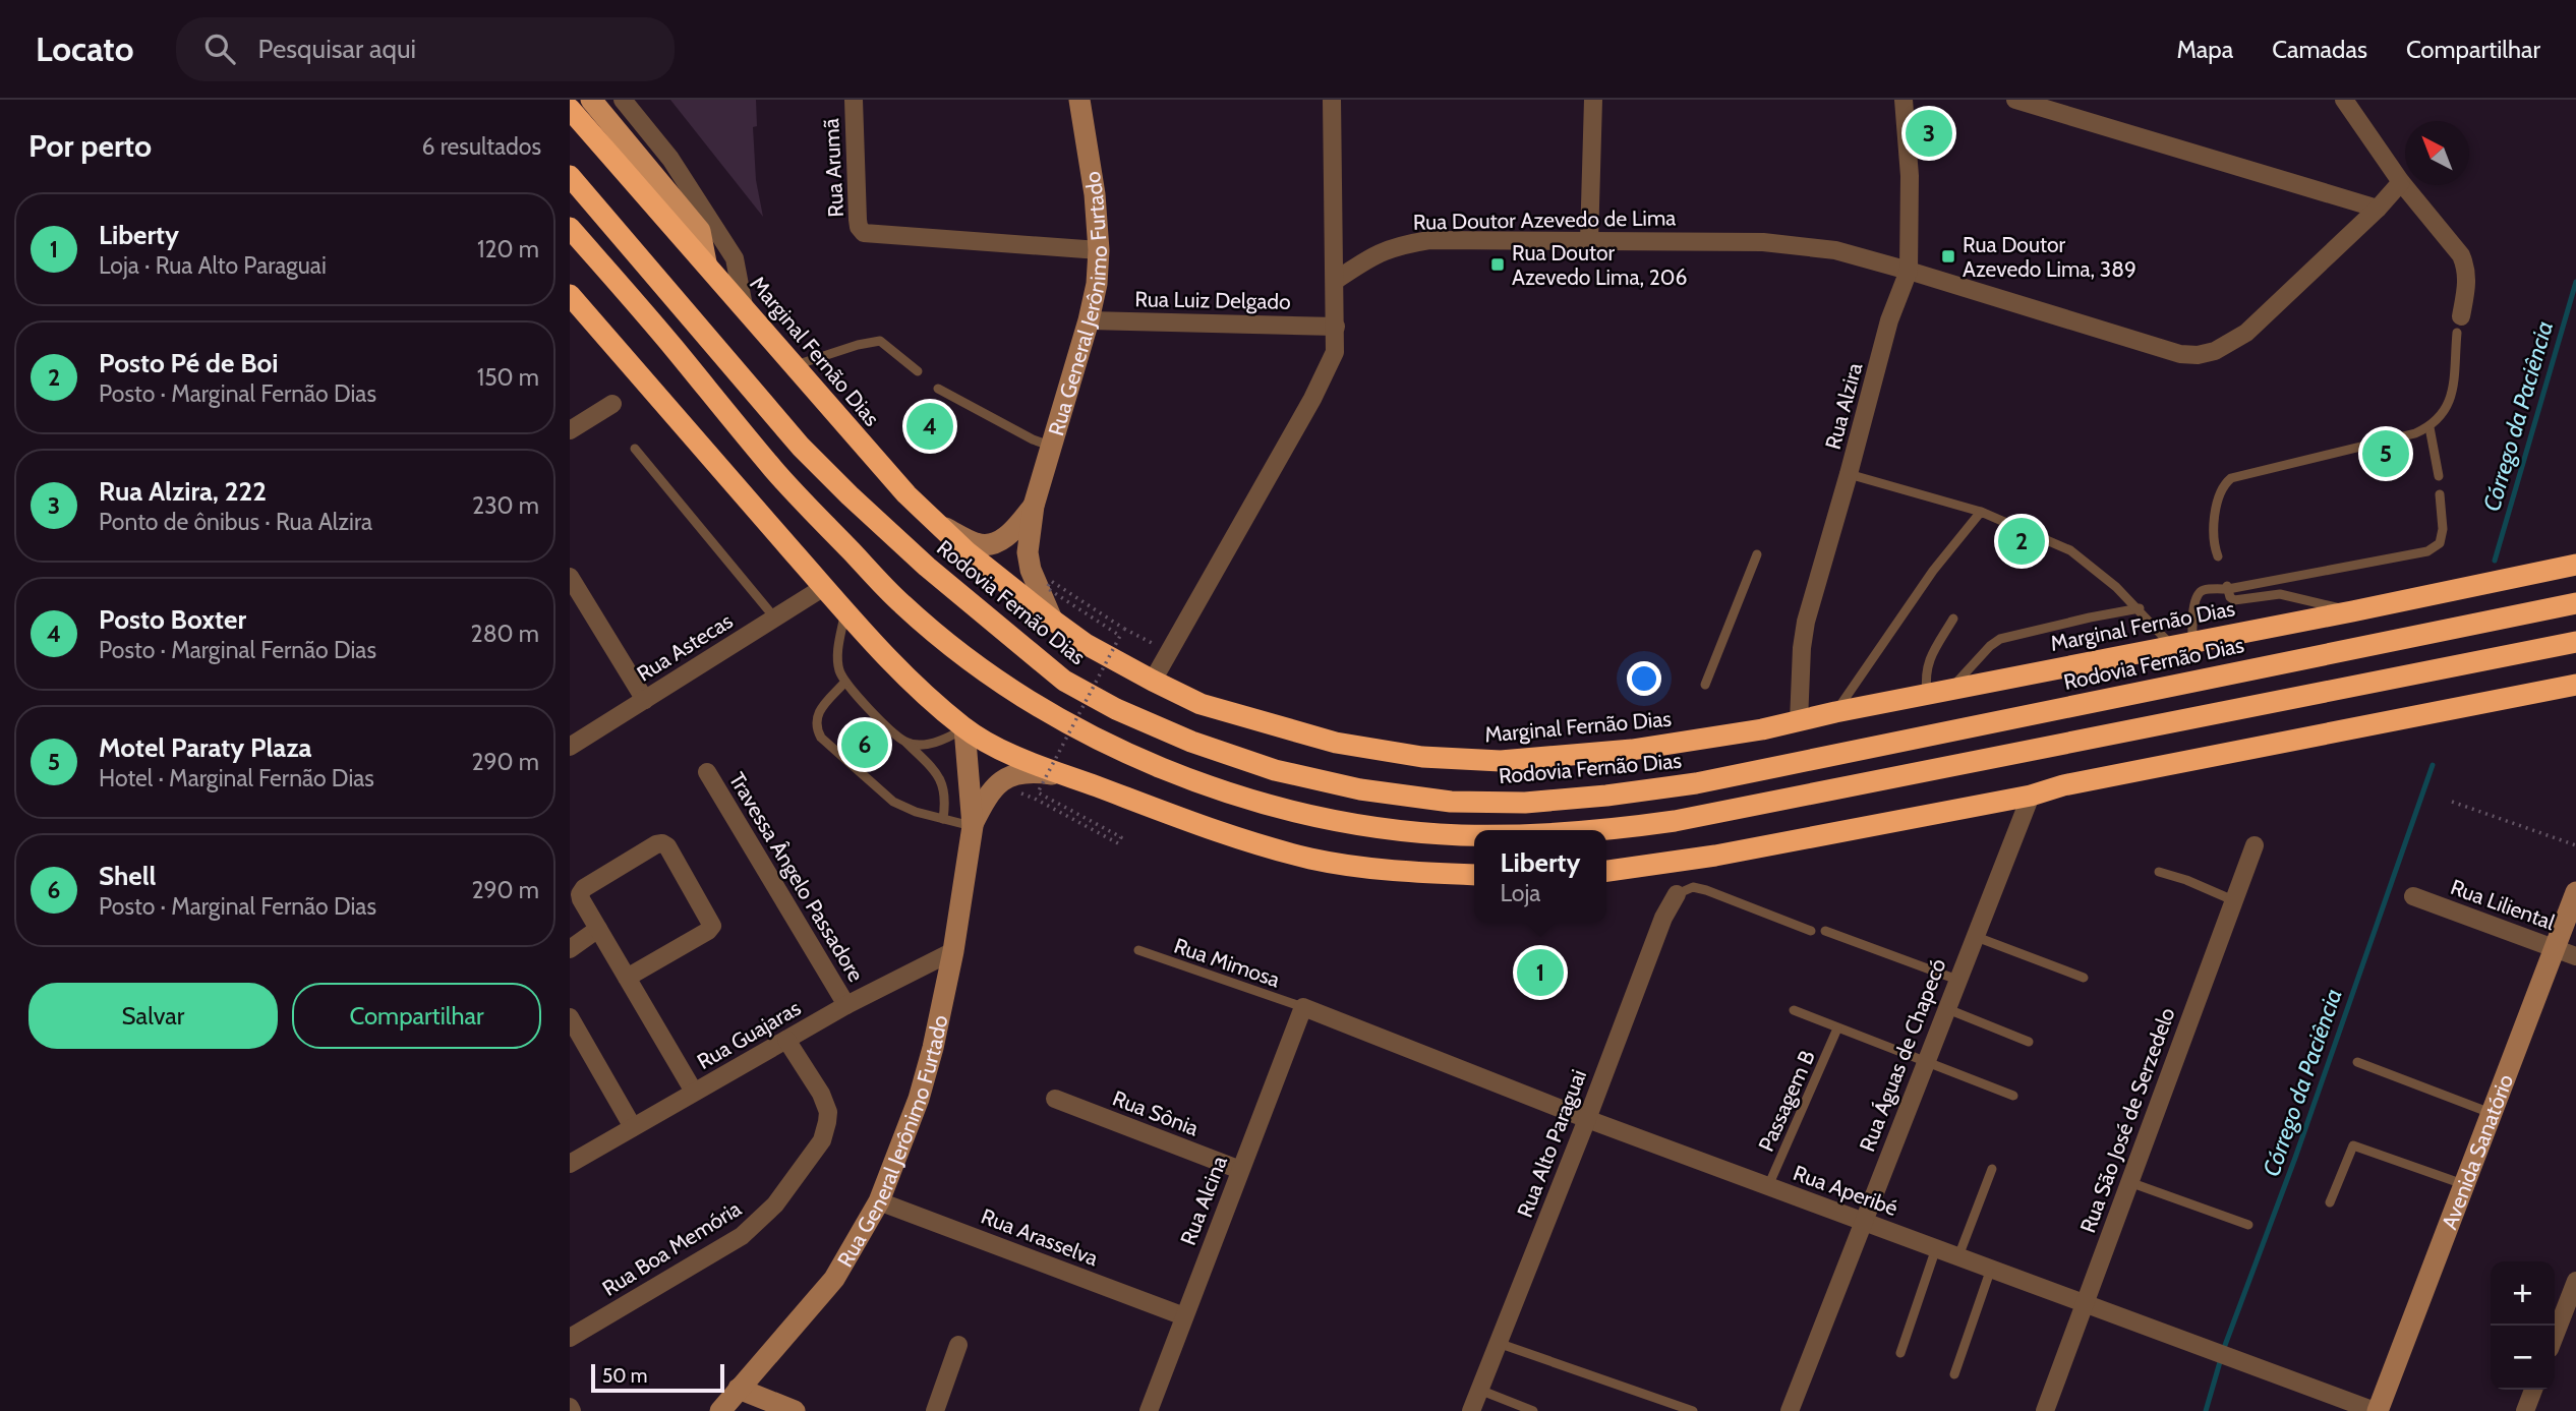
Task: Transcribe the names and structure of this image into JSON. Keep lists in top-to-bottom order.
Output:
{
  "streets": {
    "highway": ["Marginal Fernão Dias", "Rodovia Fernão Dias"],
    "street": [
      "Rua Arumã",
      "Rua Doutor Azevedo de Lima",
      "Rua Luiz Delgado",
      "Rua General Jerônimo Furtado",
      "Rua Alzira",
      "Rua Astecas",
      "Travessa Ângelo Passadore",
      "Rua Liliental",
      "Rua Guajaras",
      "Rua Águas de Chapecó",
      "Rua Sônia",
      "Rua São José de Serzedelo",
      "Rua Alto Paraguai",
      "Avenida Sanatório",
      "Rua Aperibé",
      "Rua Alcina",
      "Rua Arasselva",
      "Rua Boa Memória"
    ],
    "lane": ["Rua Mimosa", "Passagem B"]
  },
  "crossings": [
    ["Rua Arumã", "Rua General Jerônimo Furtado"],
    ["Rua Doutor Azevedo de Lima", "Rua Alzira"],
    ["Rua Luiz Delgado", "Rua General Jerônimo Furtado"],
    ["Rua General Jerônimo Furtado", "Marginal Fernão Dias"],
    ["Rua General Jerônimo Furtado", "Rua Guajaras"],
    ["Rua General Jerônimo Furtado", "Rua Arasselva"],
    ["Marginal Fernão Dias", "Rua Alzira"],
    ["Travessa Ângelo Passadore", "Rua Guajaras"],
    ["Rua Liliental", "Avenida Sanatório"],
    ["Rua Mimosa", "Rua Aperibé"],
    ["Rua Mimosa", "Rua Alcina"],
    ["Rua Guajaras", "Rua Boa Memória"],
    ["Rua Águas de Chapecó", "Rua Aperibé"],
    ["Passagem B", "Rua Aperibé"],
    ["Rua Sônia", "Rua Alcina"],
    ["Rua São José de Serzedelo", "Rua Aperibé"],
    ["Rua Alto Paraguai", "Rua Aperibé"],
    ["Avenida Sanatório", "Rua Aperibé"],
    ["Rua Aperibé", "Rua Alcina"],
    ["Rua Alcina", "Rua Arasselva"]
  ],
  "water": ["Córrego da Paciência"],
  "places": {
    "transit": ["Rua Doutor Azevedo Lima, 389", "Rua Doutor Azevedo Lima, 206"]
  },
  "scale_bar": "50 m",
  "north": "top left",
  "page": {
    "header": "Locato",
    "search": "Pesquisar aqui",
    "nav": ["Mapa", "Camadas", "Compartilhar"],
    "heading": ["Por perto", "6 resultados"],
    "pins": [
      "3",
      "4",
      "5",
      "2",
      "6",
      "1"
    ],
    "list": [
      {
        "mark": "1",
        "name": "Liberty",
        "note": "Loja · Rua Alto Paraguai",
        "value": "120 m"
      },
      {
        "mark": "2",
        "name": "Posto Pé de Boi",
        "note": "Posto · Marginal Fernão Dias",
        "value": "150 m"
      },
      {
        "mark": "3",
        "name": "Rua Alzira, 222",
        "note": "Ponto de ônibus · Rua Alzira",
        "value": "230 m"
      },
      {
        "mark": "4",
        "name": "Posto Boxter",
        "note": "Posto · Marginal Fernão Dias",
        "value": "280 m"
      },
      {
        "mark": "5",
        "name": "Motel Paraty Plaza",
        "note": "Hotel · Marginal Fernão Dias",
        "value": "290 m"
      },
      {
        "mark": "6",
        "name": "Shell",
        "note": "Posto · Marginal Fernão Dias",
        "value": "290 m"
      }
    ],
    "popup": ["Liberty", "Loja"],
    "buttons": ["Salvar", "Compartilhar"],
    "map_buttons": ["+", "−"],
    "scale": "50 m"
  }
}
